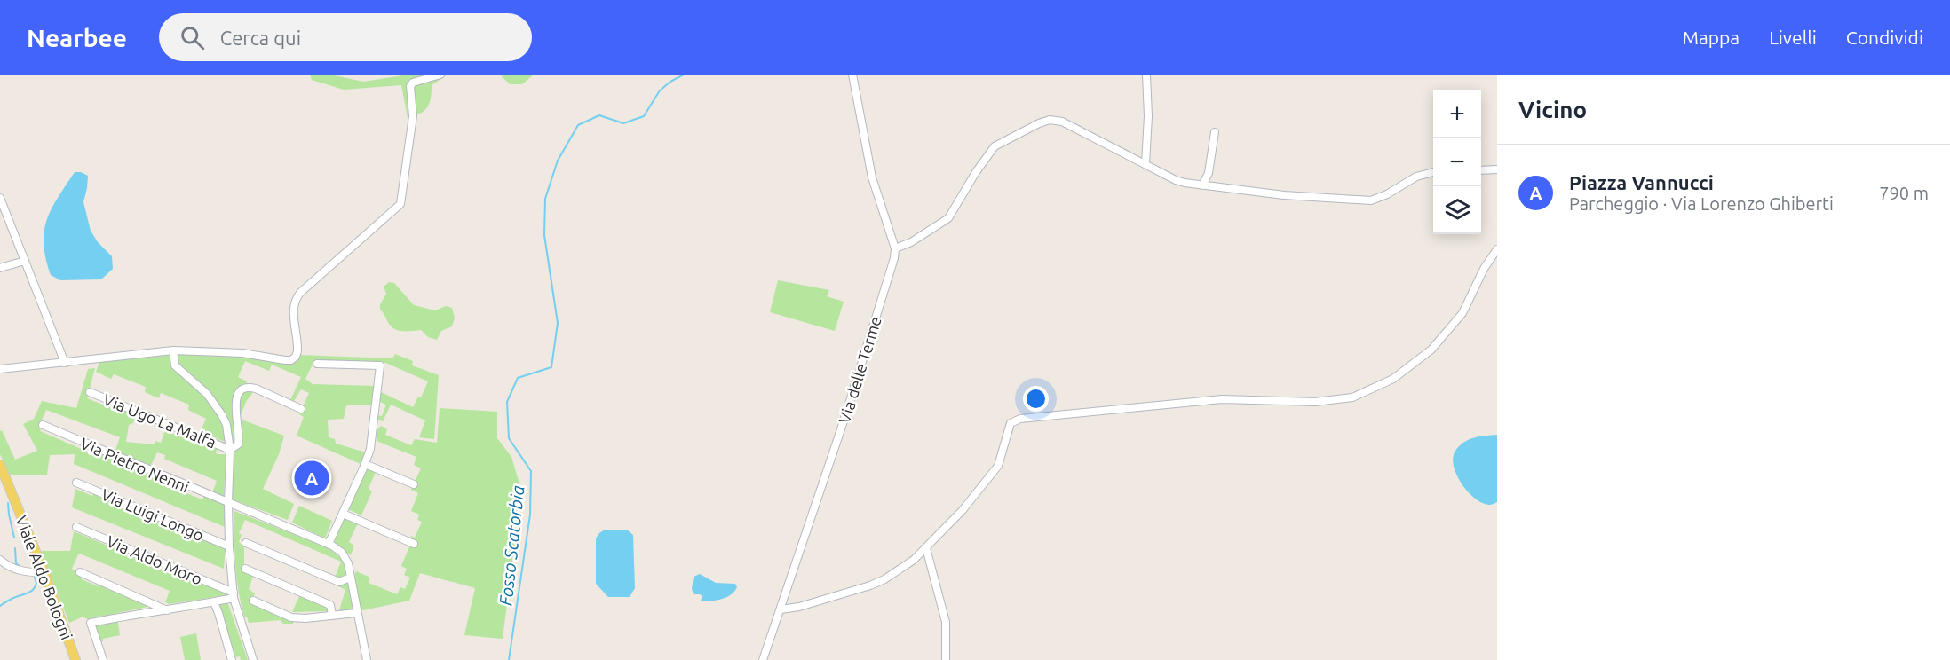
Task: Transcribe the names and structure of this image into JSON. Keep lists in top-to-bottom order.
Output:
{
  "streets": {
    "main road": ["Viale Aldo Bologni"],
    "street": [
      "Via delle Terme",
      "Via Ugo La Malfa",
      "Via Pietro Nenni",
      "Via Luigi Longo",
      "Via Aldo Moro"
    ]
  },
  "water": ["Fosso Scatorbia"],
  "page": {
    "header": "Nearbee",
    "search": "Cerca qui",
    "nav": ["Mappa", "Livelli", "Condividi"],
    "heading": "Vicino",
    "map_buttons": ["+", "−"],
    "list": [
      {
        "mark": "A",
        "name": "Piazza Vannucci",
        "note": "Parcheggio · Via Lorenzo Ghiberti",
        "value": "790 m"
      }
    ],
    "pins": "A"
  }
}
